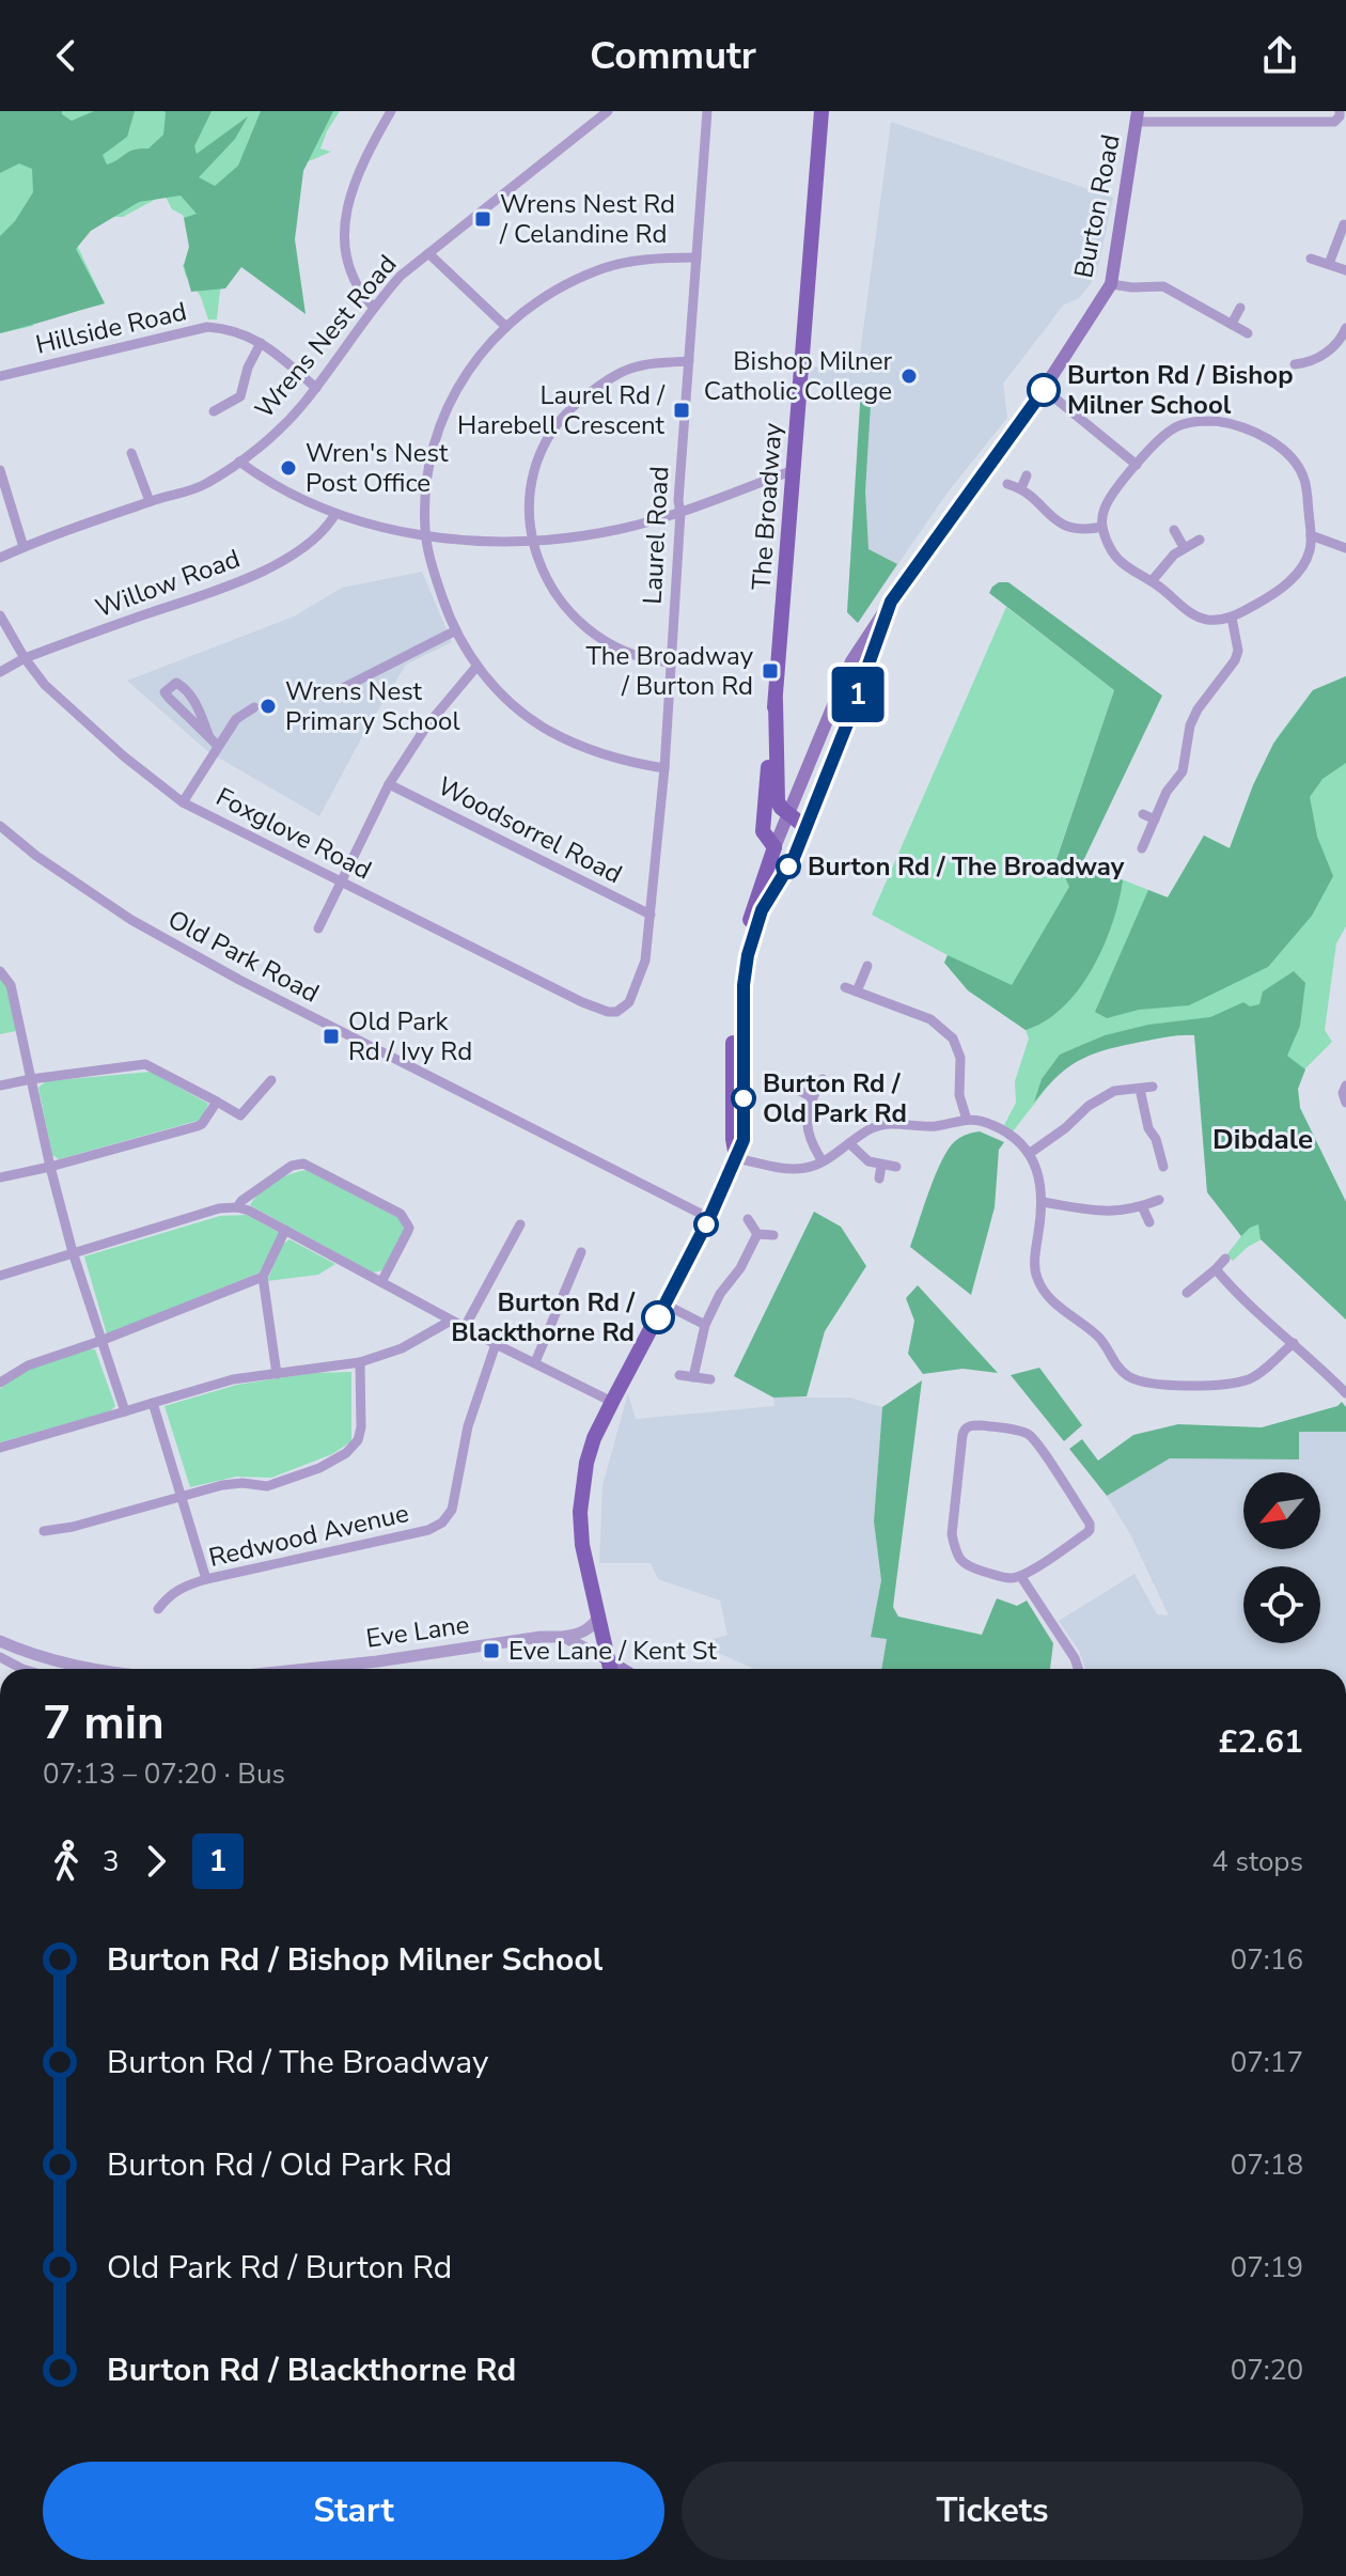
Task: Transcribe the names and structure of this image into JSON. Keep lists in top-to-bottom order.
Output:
{
  "streets": {
    "main road": ["Burton Road", "The Broadway"],
    "street": [
      "Hillside Road",
      "Wrens Nest Road",
      "Laurel Road",
      "Willow Road",
      "Woodsorrel Road",
      "Foxglove Road",
      "Old Park Road",
      "Redwood Avenue",
      "Eve Lane"
    ]
  },
  "crossings": [
    ["Burton Road", "The Broadway"],
    ["Hillside Road", "Wrens Nest Road"],
    ["Laurel Road", "Woodsorrel Road"],
    ["Laurel Road", "Foxglove Road"],
    ["Willow Road", "Foxglove Road"]
  ],
  "districts": ["Dibdale"],
  "places": {
    "transit": [
      "Wrens Nest Rd / Celandine Rd",
      "Laurel Rd / Harebell Crescent",
      "The Broadway / Burton Rd",
      "Old Park Rd / Ivy Rd",
      "Eve Lane / Kent St"
    ],
    "other": [
      "Bishop Milner Catholic College",
      "Burton Rd / Bishop Milner School",
      "Wren's Nest Post Office",
      "Wrens Nest Primary School",
      "Burton Rd / The Broadway",
      "Burton Rd / Old Park Rd",
      "Burton Rd / Blackthorne Rd"
    ]
  },
  "lines": ["bus line 1"],
  "north": "bottom left",
  "page": {
    "header": "Commutr",
    "on_map": "1",
    "heading": ["7 min", "07:13 – 07:20 · Bus", "£2.61"],
    "legs": ["3", "1", "4 stops"],
    "list": [
      {
        "name": "Burton Rd / Bishop Milner School",
        "value": "07:16"
      },
      {
        "name": "Burton Rd / The Broadway",
        "value": "07:17"
      },
      {
        "name": "Burton Rd / Old Park Rd",
        "value": "07:18"
      },
      {
        "name": "Old Park Rd / Burton Rd",
        "value": "07:19"
      },
      {
        "name": "Burton Rd / Blackthorne Rd",
        "value": "07:20"
      }
    ],
    "buttons": ["Start", "Tickets"]
  }
}
